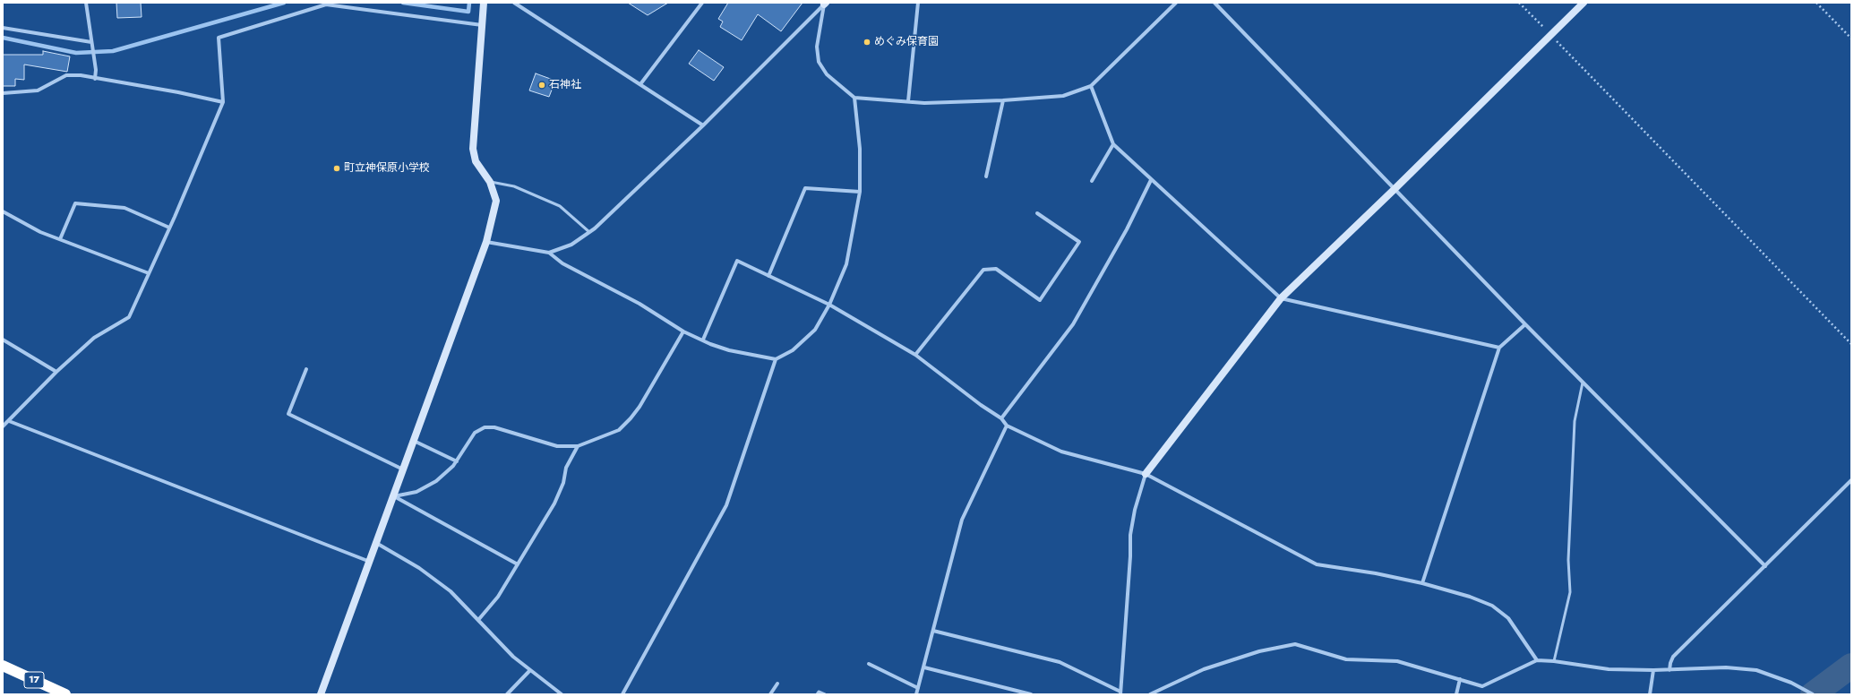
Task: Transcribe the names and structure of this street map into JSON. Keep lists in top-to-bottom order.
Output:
{
  "streets": {
    "highway": ["17"]
  },
  "places": ["めぐみ保育園", "石神社", "町立神保原小学校"]
}
